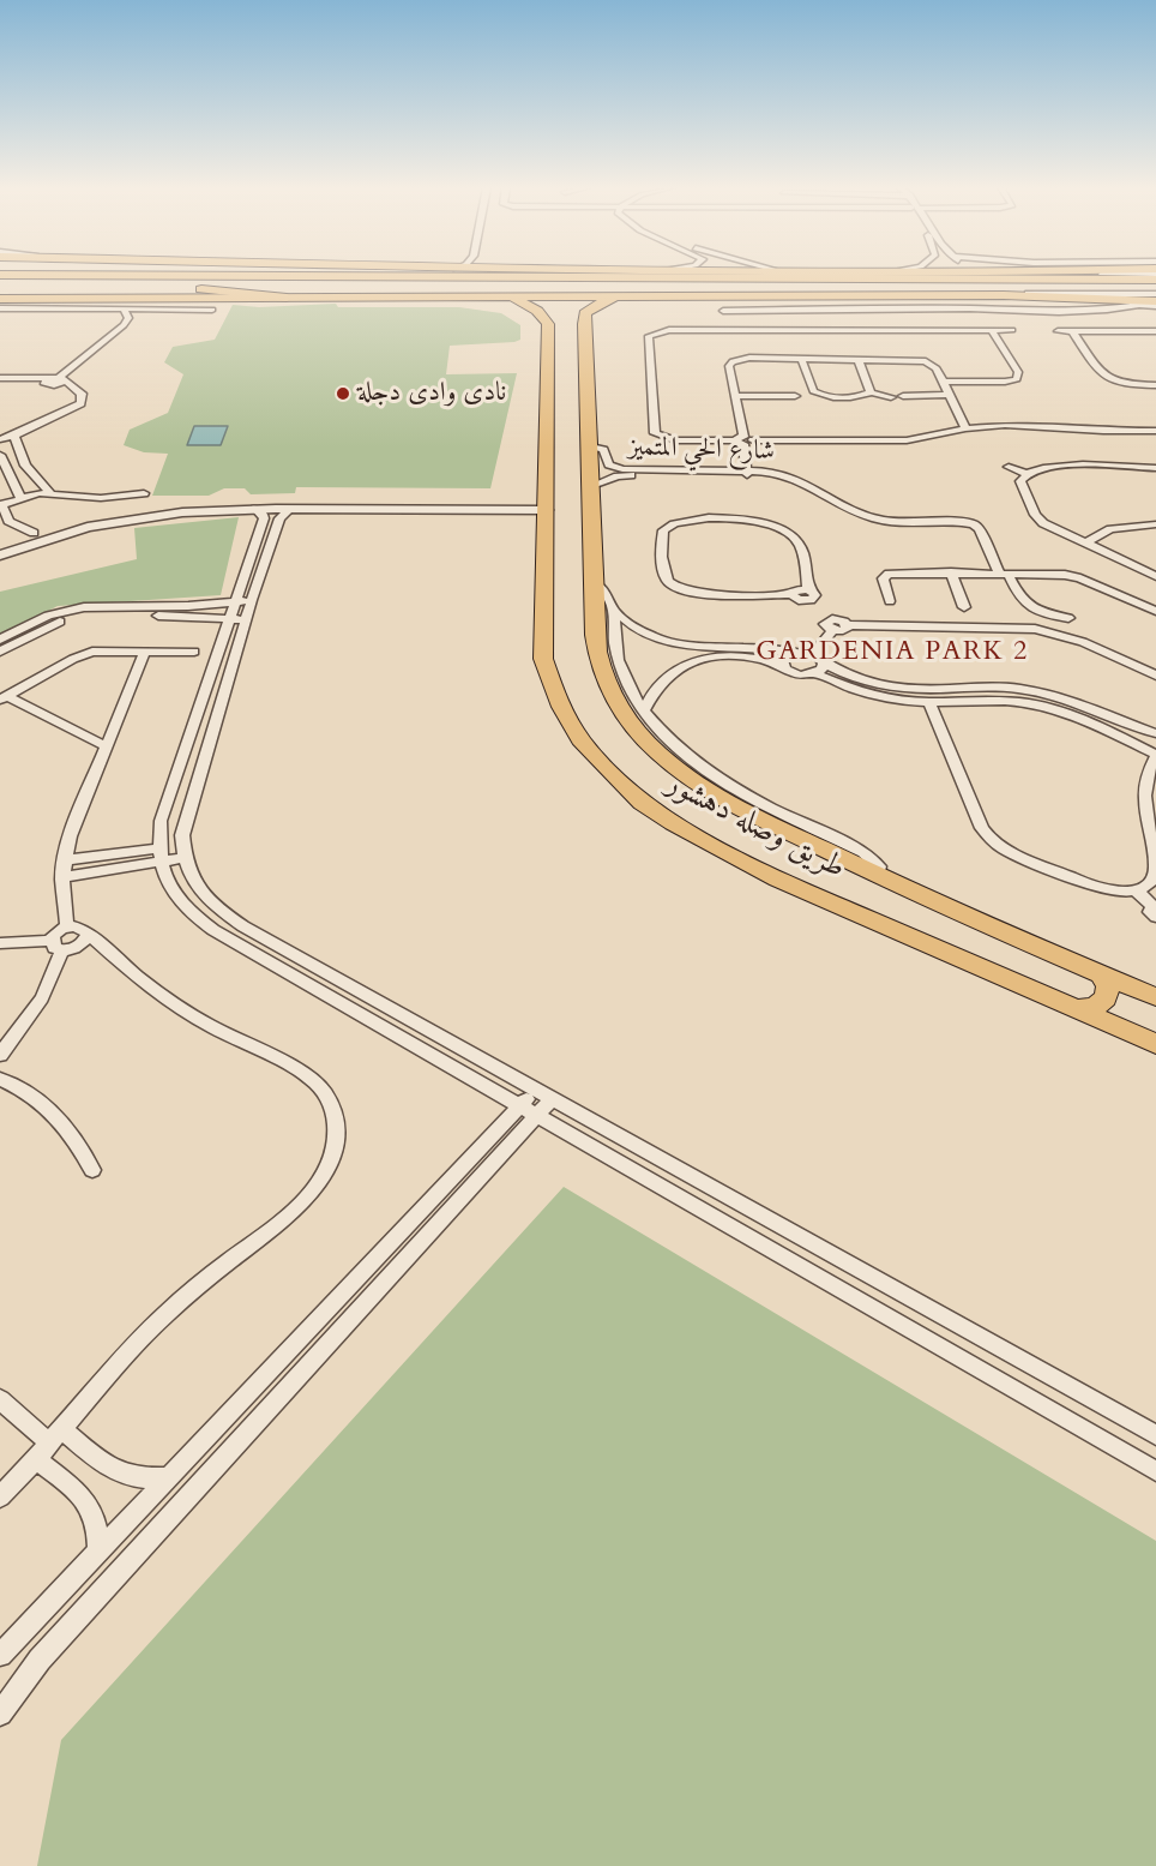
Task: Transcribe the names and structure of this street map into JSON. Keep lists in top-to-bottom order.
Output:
{
  "streets": {
    "main road": ["طريق وصله دهشور"],
    "street": ["شارع الحي المتميز"]
  },
  "crossings": [
    ["شارع الحي المتميز", "طريق وصله دهشور"]
  ],
  "districts": ["GARDENIA PARK 2"],
  "places": ["نادى وادى دجلة"]
}
